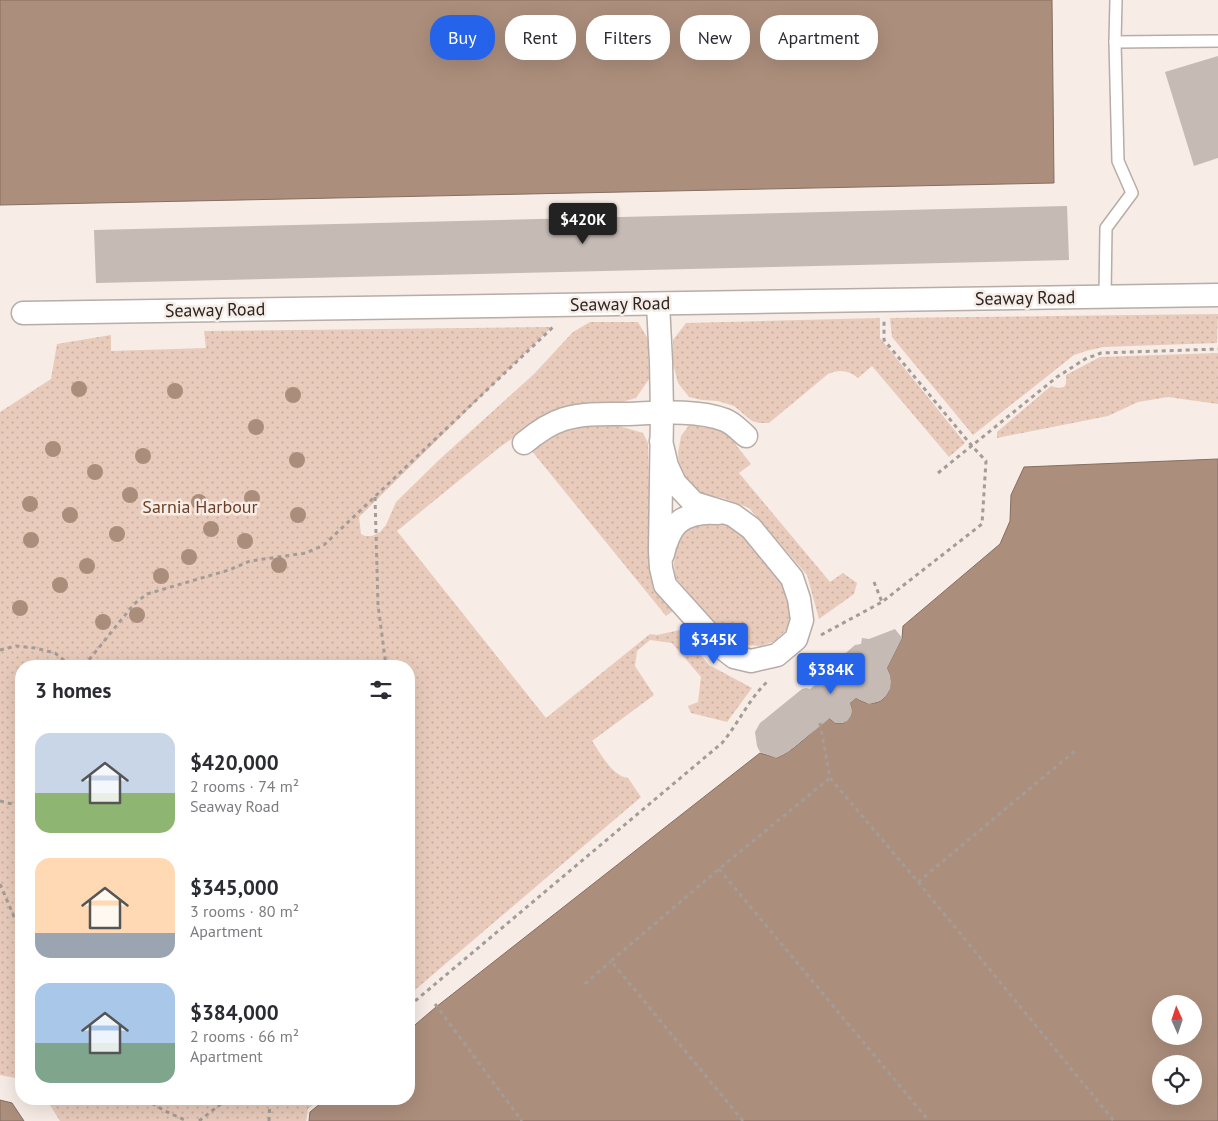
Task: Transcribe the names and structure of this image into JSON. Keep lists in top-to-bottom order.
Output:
{
  "streets": {
    "street": ["Seaway Road"]
  },
  "parks": ["Sarnia Harbour"],
  "north": "top",
  "page": {
    "chip": [
      "Buy",
      "Rent",
      "Filters",
      "New",
      "Apartment"
    ],
    "price": ["$420K", "$345K", "$384K"],
    "heading": "3 homes",
    "list": [
      {
        "name": "$420,000",
        "note": "2 rooms · 74 m² · Seaway Road"
      },
      {
        "name": "$345,000",
        "note": "3 rooms · 80 m² · Apartment"
      },
      {
        "name": "$384,000",
        "note": "2 rooms · 66 m² · Apartment"
      }
    ]
  }
}
